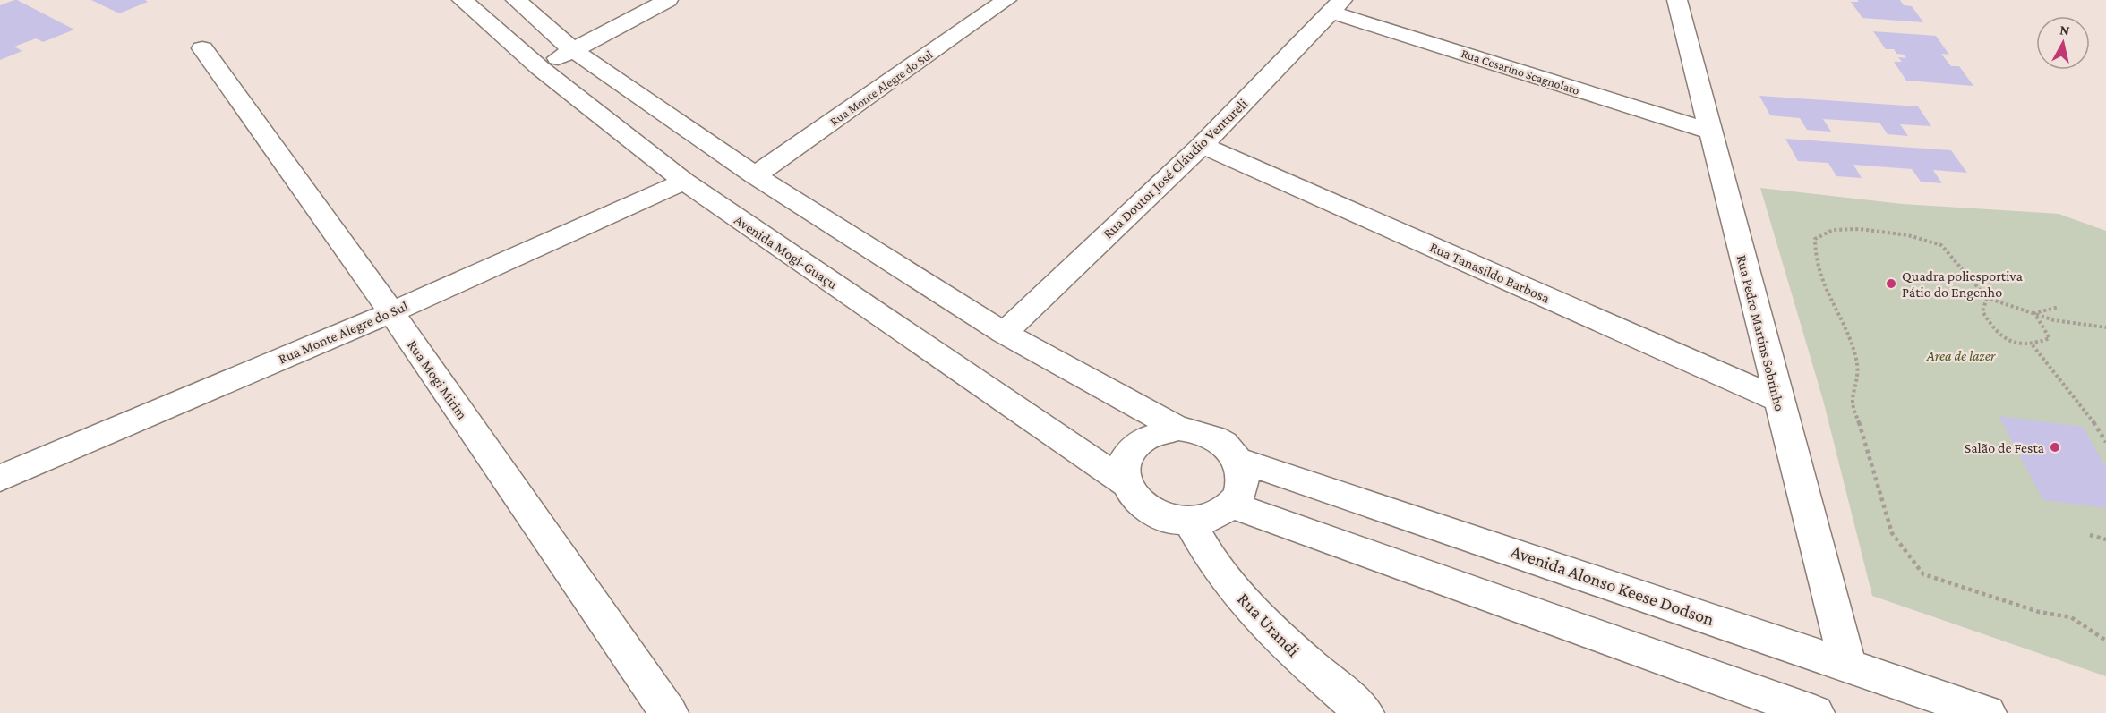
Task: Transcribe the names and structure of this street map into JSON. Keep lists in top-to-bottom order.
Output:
{
  "streets": {
    "street": [
      "Rua Cesarino Scagnolato",
      "Rua Monte Alegre do Sul",
      "Rua Doutor José Cláudio Ventureli",
      "Avenida Mogi-Guaçu",
      "Rua Tanasildo Barbosa",
      "Rua Pedro Martins Sobrinho",
      "Rua Mogi Mirim",
      "Avenida Alonso Keese Dodson",
      "Rua Urandi"
    ]
  },
  "crossings": [
    ["Rua Cesarino Scagnolato", "Rua Doutor José Cláudio Ventureli"],
    ["Rua Cesarino Scagnolato", "Rua Pedro Martins Sobrinho"],
    ["Rua Monte Alegre do Sul", "Avenida Mogi-Guaçu"],
    ["Rua Monte Alegre do Sul", "Rua Mogi Mirim"],
    ["Rua Doutor José Cláudio Ventureli", "Rua Tanasildo Barbosa"],
    ["Avenida Mogi-Guaçu", "Avenida Alonso Keese Dodson"],
    ["Avenida Mogi-Guaçu", "Rua Urandi"],
    ["Rua Tanasildo Barbosa", "Rua Pedro Martins Sobrinho"],
    ["Rua Pedro Martins Sobrinho", "Avenida Alonso Keese Dodson"],
    ["Avenida Alonso Keese Dodson", "Rua Urandi"]
  ],
  "parks": ["Area de lazer"],
  "places": ["Quadra poliesportiva Pátio do Engenho", "Salão de Festa"],
  "north": "top"
}
